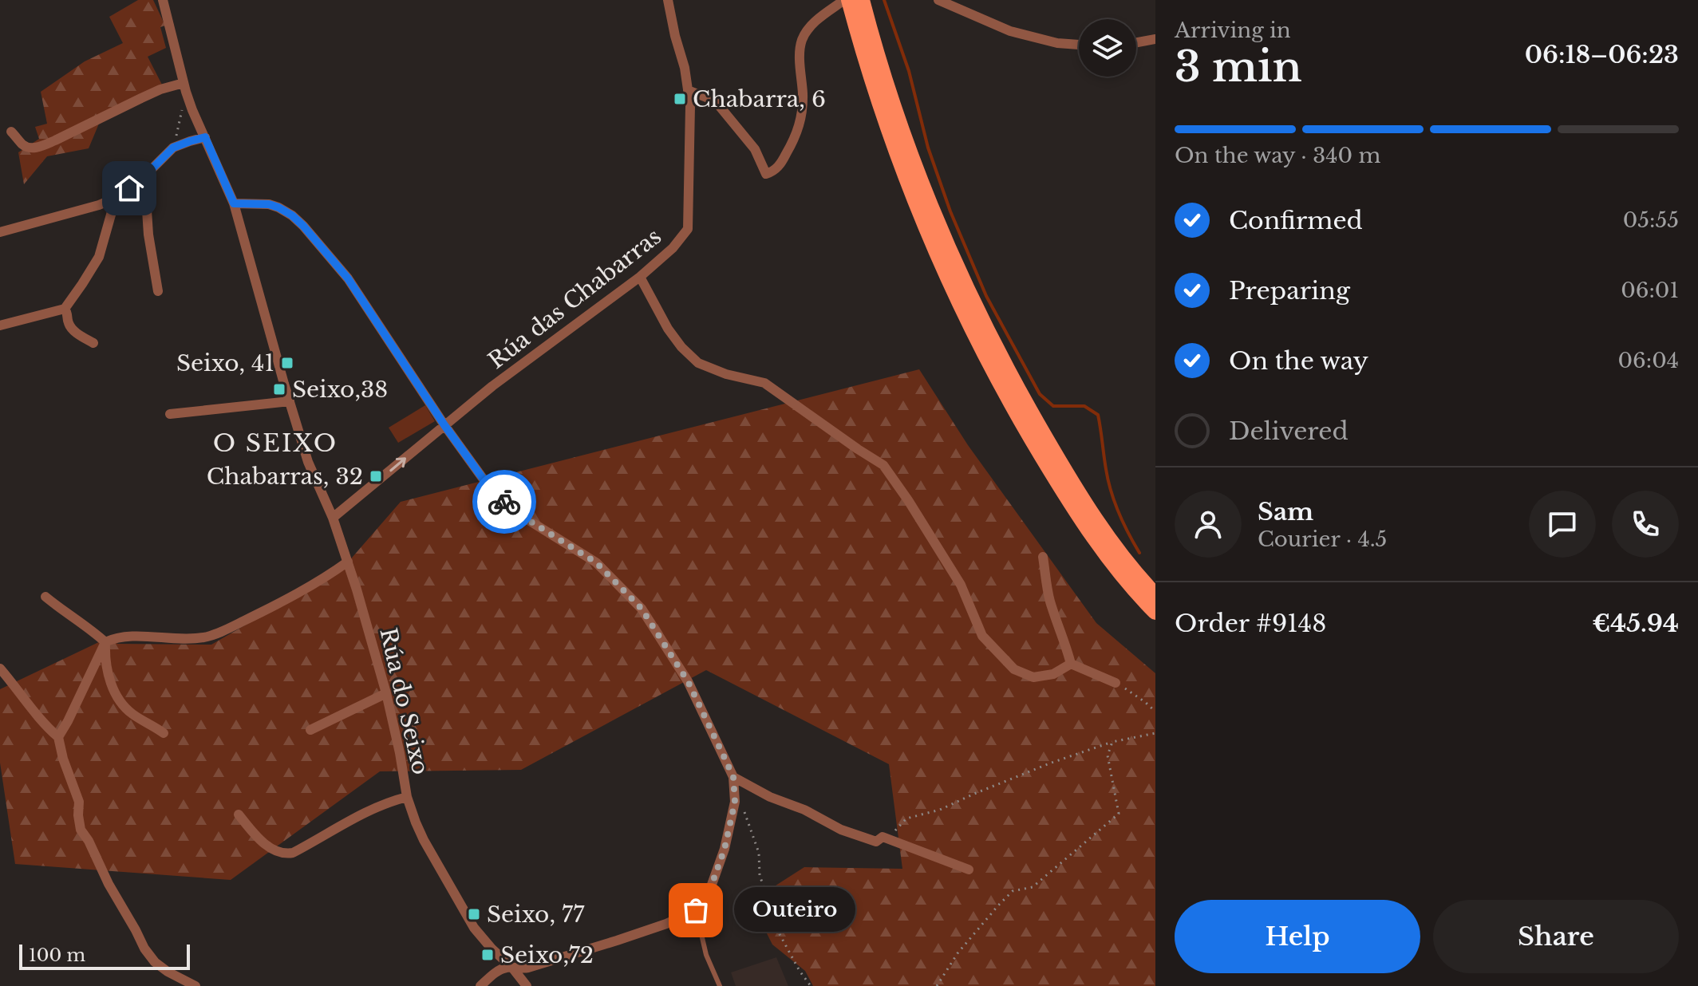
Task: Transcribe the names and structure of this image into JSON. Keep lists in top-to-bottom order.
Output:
{
  "streets": {
    "street": ["Rúa das Chabarras", "Rúa do Seixo"]
  },
  "crossings": [
    ["Rúa das Chabarras", "Rúa do Seixo"]
  ],
  "districts": ["O SEIXO"],
  "places": {
    "transit": [
      "Chabarra, 6",
      "Seixo, 41",
      "Seixo,38",
      "Chabarras, 32",
      "Seixo, 77",
      "Seixo,72"
    ],
    "other": ["Outeiro"]
  },
  "scale_bar": "100 m",
  "page": {
    "heading": ["3 min", "Arriving in", "06:18–06:23"],
    "panel": [
      "Sam",
      "Courier · 4.5",
      "Order #9148",
      "€45.94"
    ],
    "bar": "On the way · 340 m",
    "list": [
      ["Confirmed", "05:55"],
      ["Preparing", "06:01"],
      ["On the way", "06:04"],
      "Delivered"
    ],
    "bubble": "Outeiro",
    "buttons": ["Help", "Share"],
    "scale": "100 m"
  }
}
